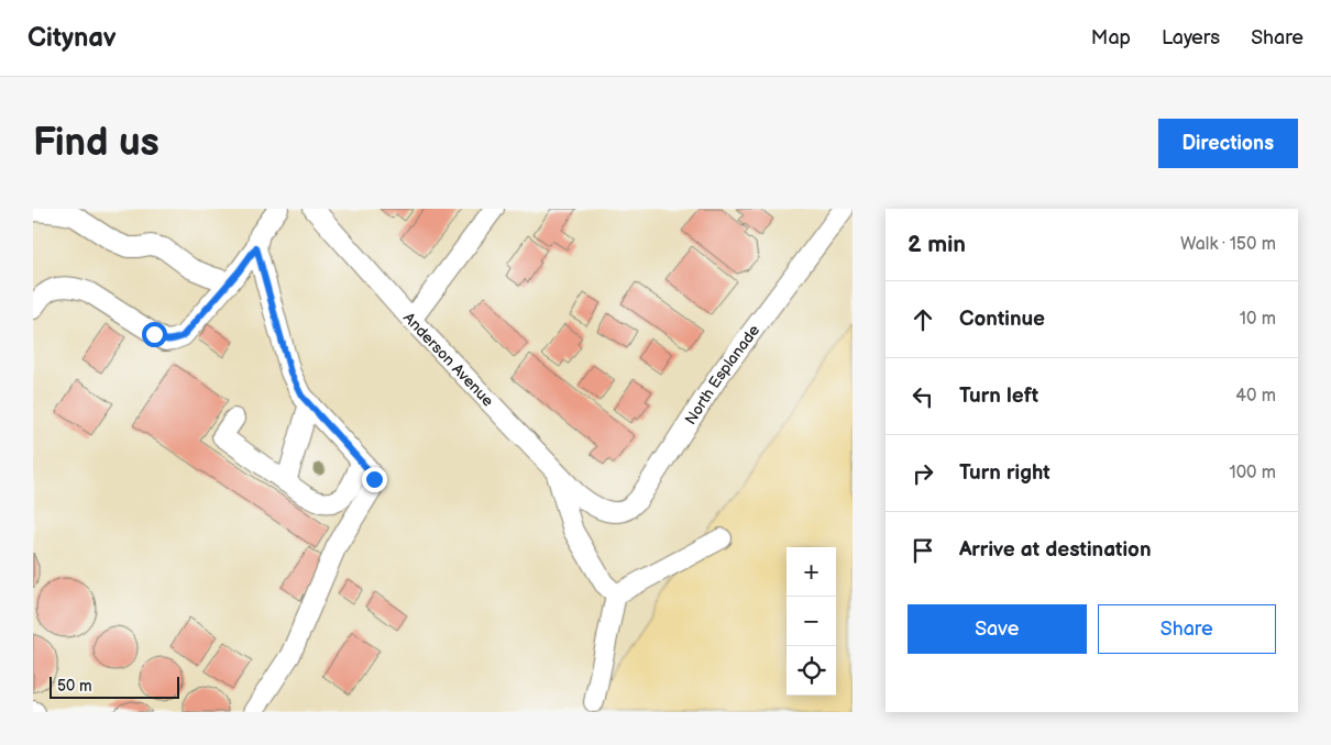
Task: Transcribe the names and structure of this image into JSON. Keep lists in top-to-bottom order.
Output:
{
  "streets": {
    "street": ["Anderson Avenue", "North Esplanade"]
  },
  "crossings": [
    ["Anderson Avenue", "North Esplanade"]
  ],
  "scale_bar": "50 m",
  "page": {
    "header": "Citynav",
    "nav": ["Map", "Layers", "Share"],
    "buttons": [
      "Directions",
      ["Save", "Share"]
    ],
    "title": "Find us",
    "heading": ["2 min", "Walk · 150 m"],
    "list": [
      ["Continue", "10 m"],
      ["Turn left", "40 m"],
      ["Turn right", "100 m"],
      "Arrive at destination"
    ],
    "map_buttons": ["+", "−"],
    "scale": "50 m"
  }
}
